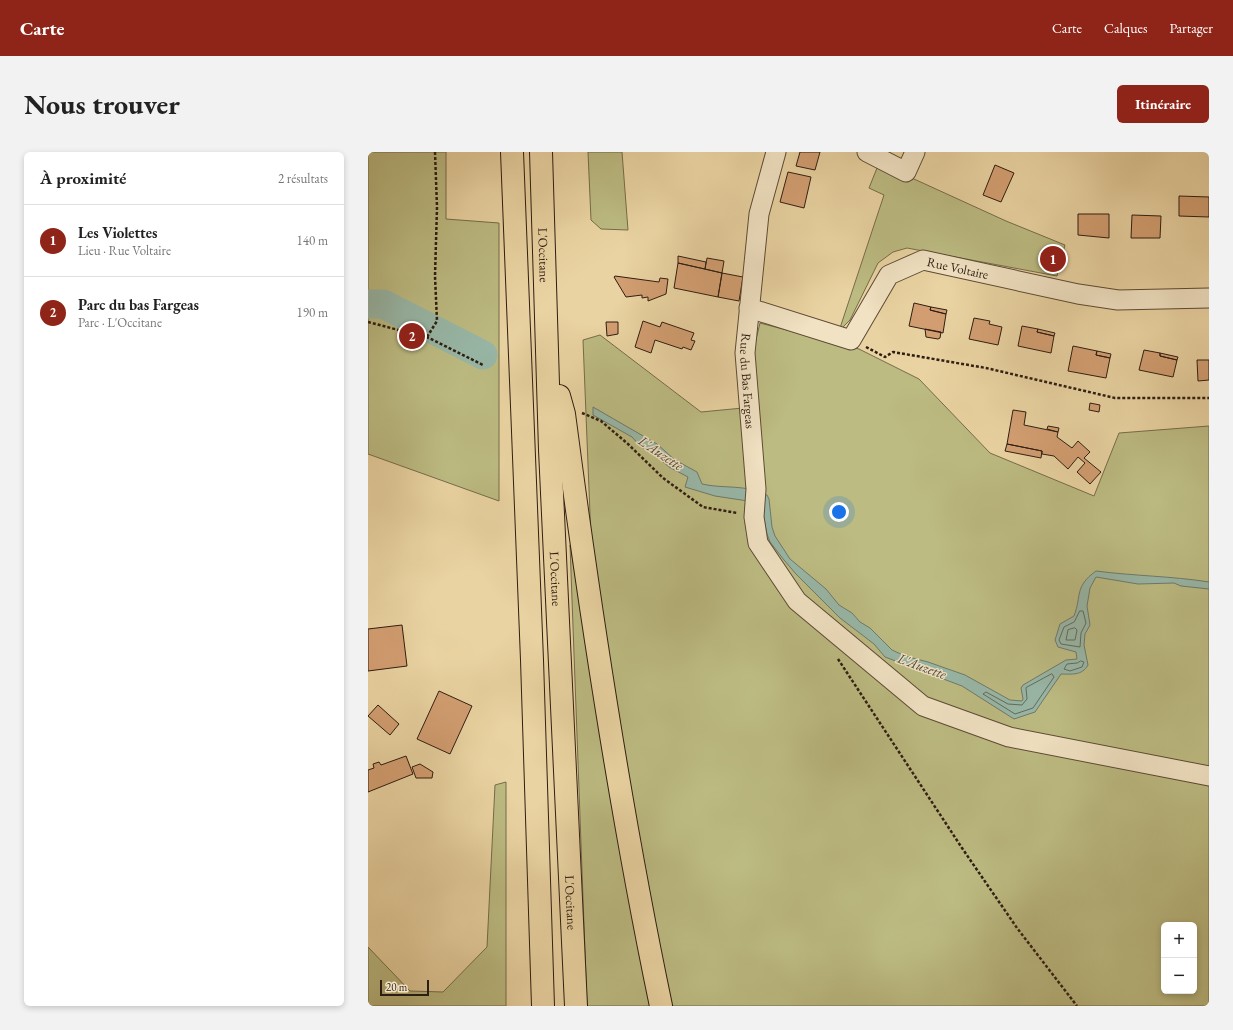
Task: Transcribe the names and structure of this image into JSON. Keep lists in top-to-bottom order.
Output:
{
  "streets": {
    "highway": ["L'Occitane"],
    "street": ["Rue Voltaire", "Rue du Bas Fargeas"]
  },
  "water": ["L'Auzette"],
  "scale_bar": "20 m",
  "page": {
    "header": "Carte",
    "nav": ["Carte", "Calques", "Partager"],
    "buttons": "Itinéraire",
    "title": "Nous trouver",
    "heading": ["À proximité", "2 résultats"],
    "list": [
      {
        "mark": "1",
        "name": "Les Violettes",
        "note": "Lieu · Rue Voltaire",
        "value": "140 m"
      },
      {
        "mark": "2",
        "name": "Parc du bas Fargeas",
        "note": "Parc · L'Occitane",
        "value": "190 m"
      }
    ],
    "pins": ["1", "2"],
    "map_buttons": ["+", "−"],
    "scale": "20 m"
  }
}
